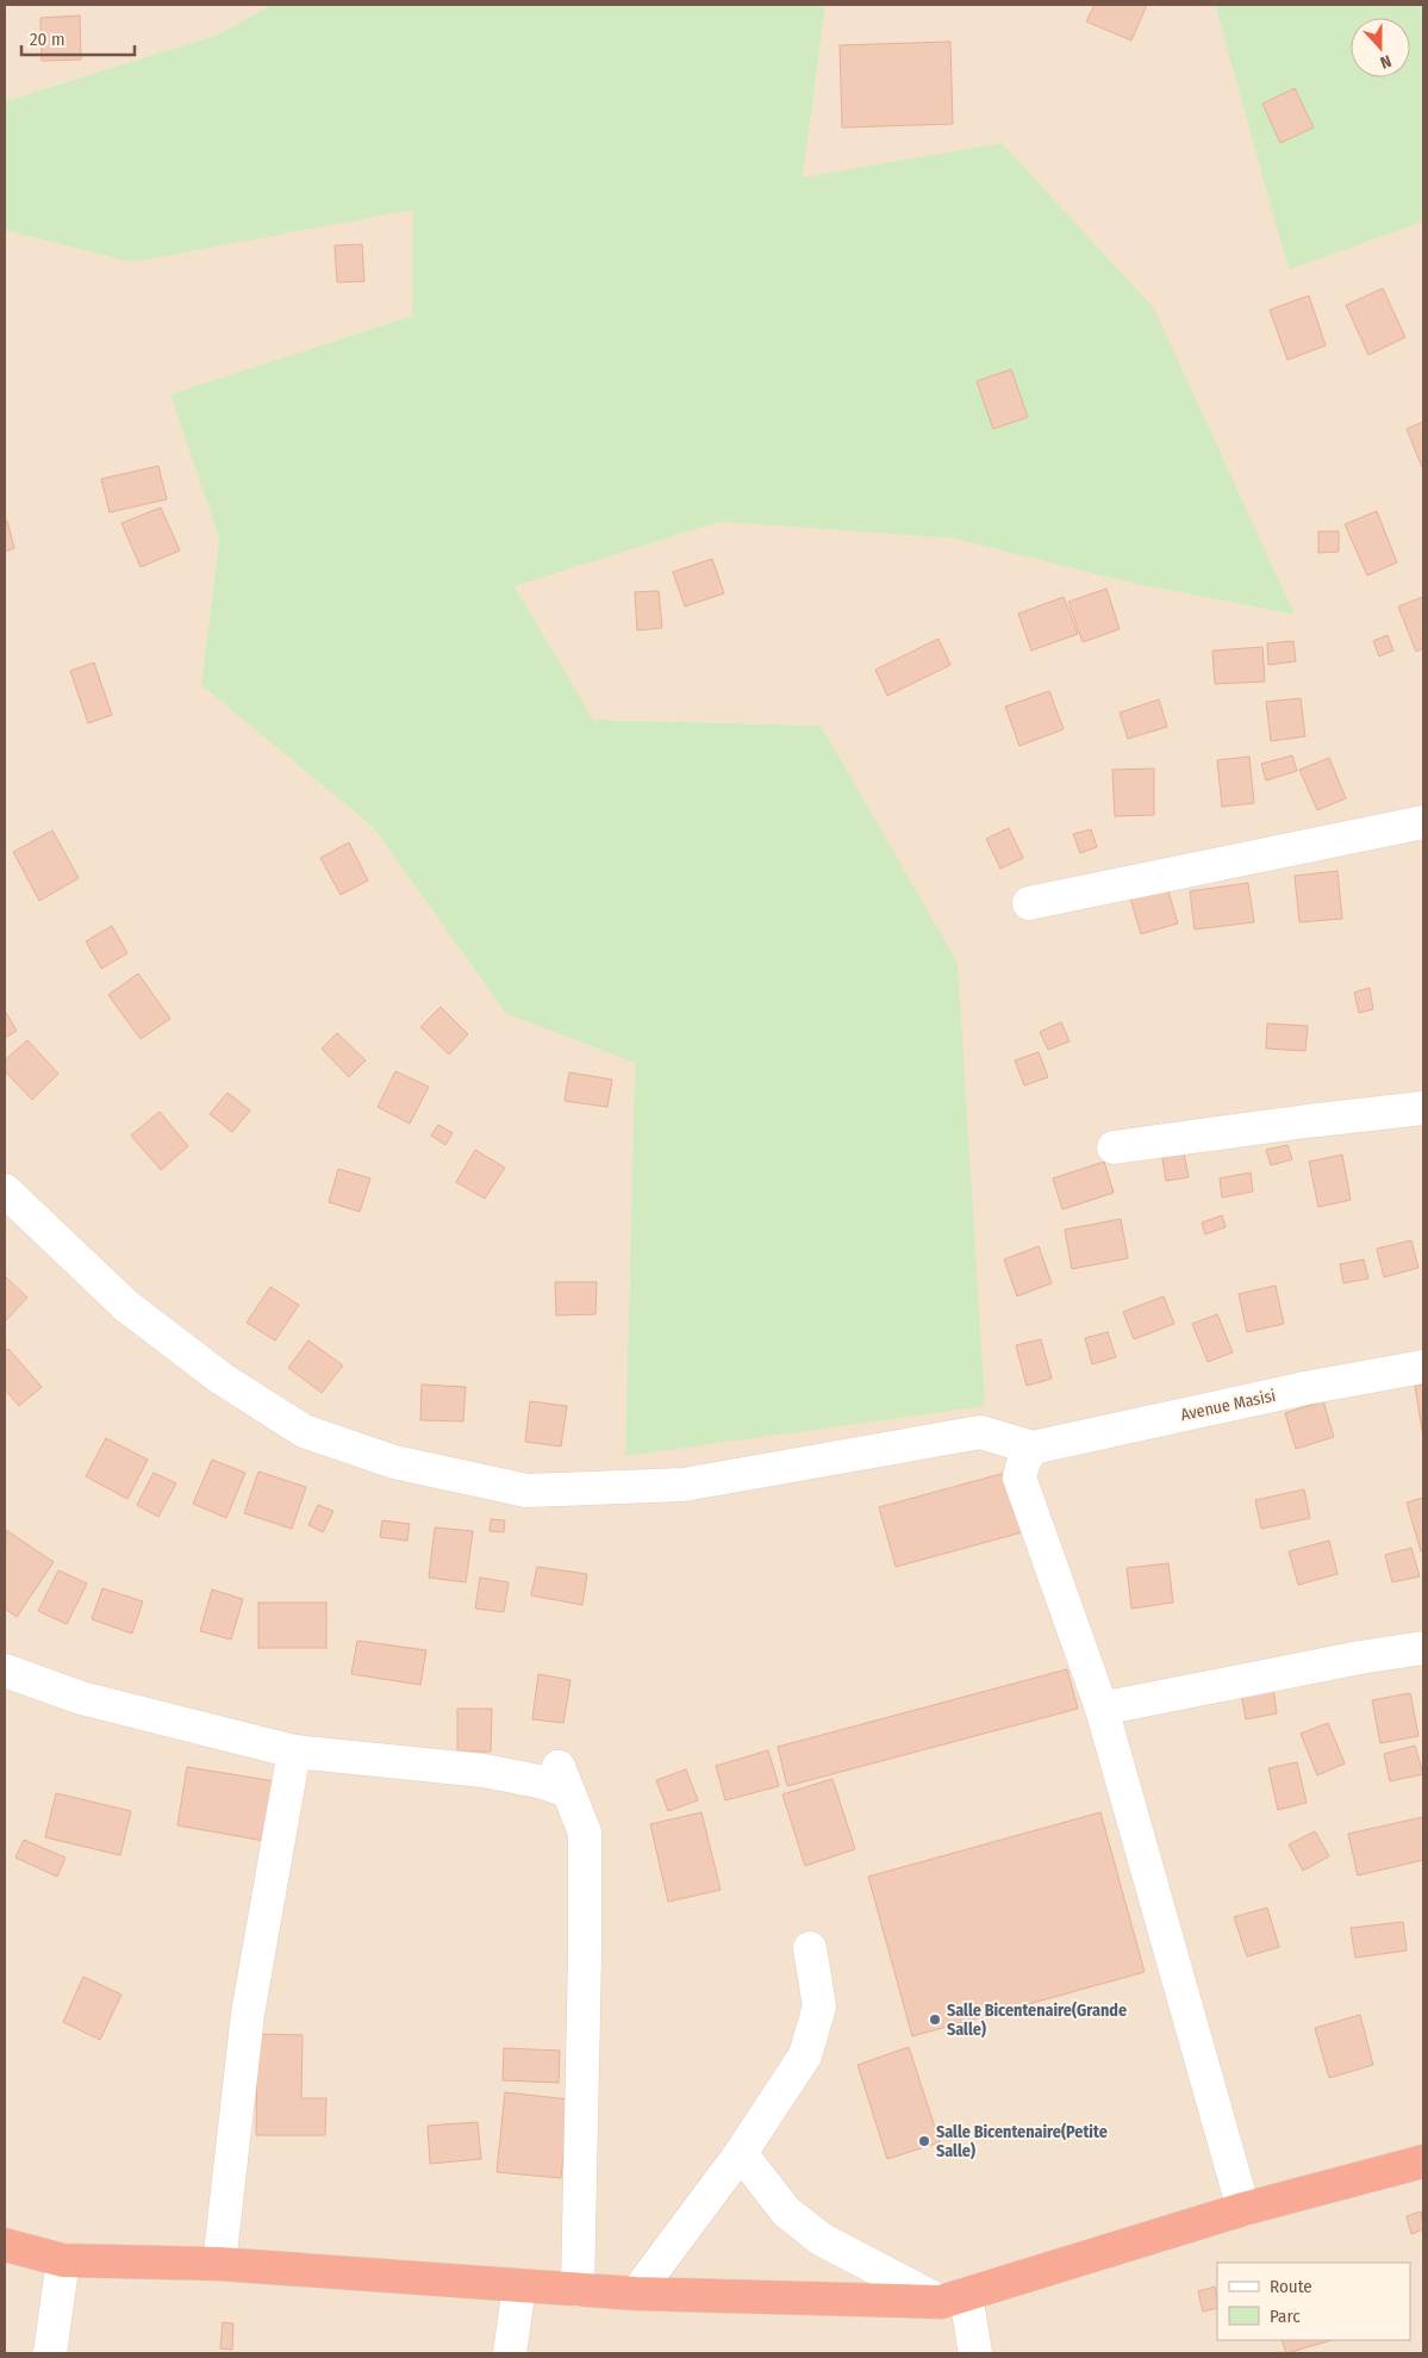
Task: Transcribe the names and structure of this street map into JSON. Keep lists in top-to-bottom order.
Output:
{
  "streets": {
    "street": ["Avenue Masisi"]
  },
  "places": ["Salle Bicentenaire(Grande Salle)", "Salle Bicentenaire(Petite Salle)"],
  "legend": ["Route", "Parc"],
  "scale_bar": "20 m",
  "north": "bottom"
}
